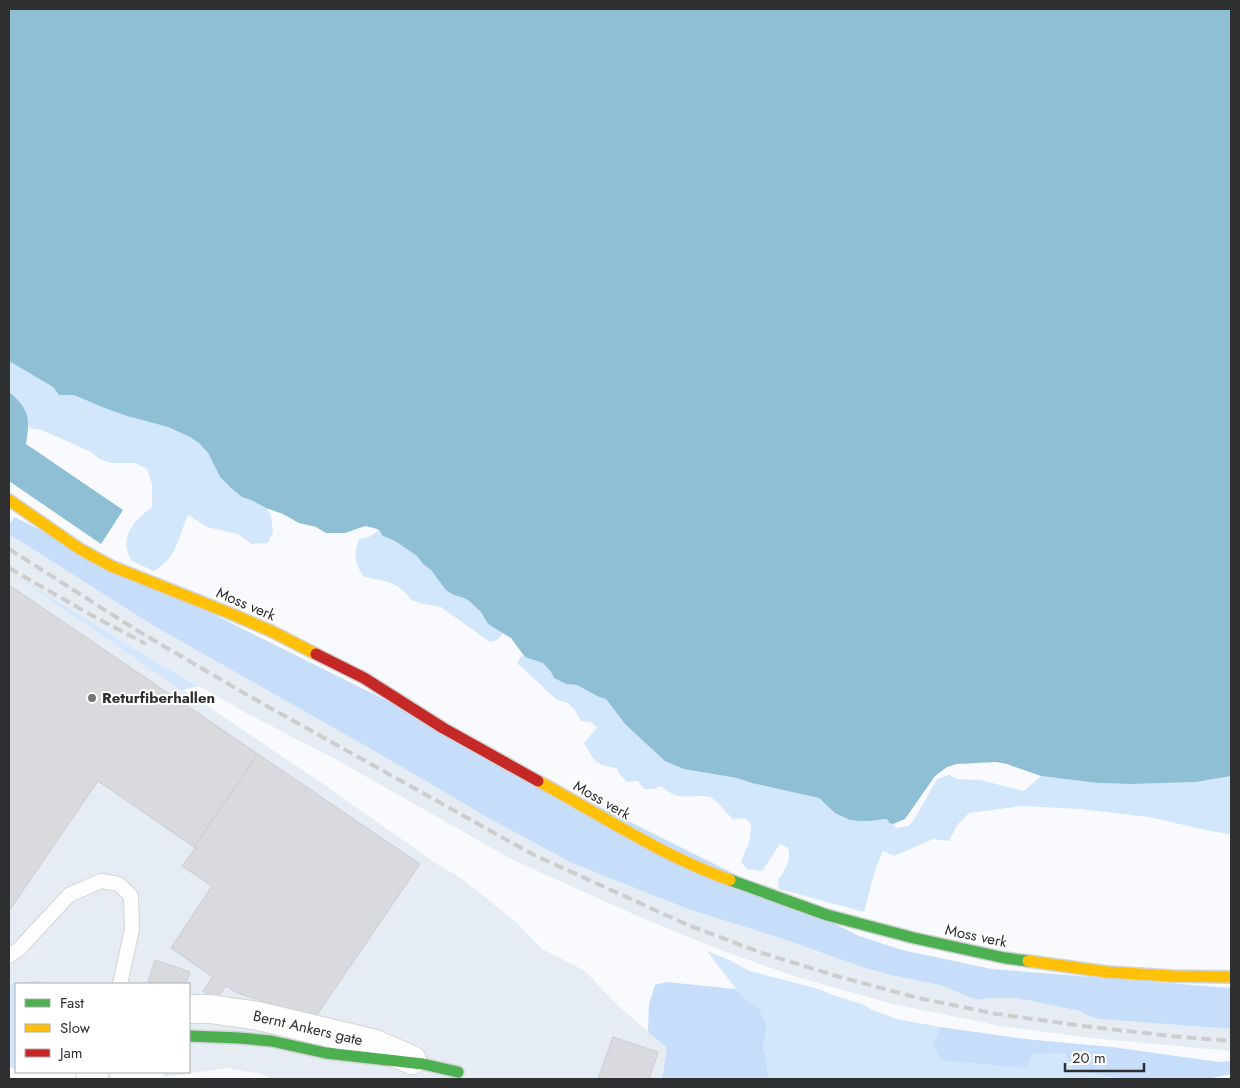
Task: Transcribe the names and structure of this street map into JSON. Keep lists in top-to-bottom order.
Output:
{
  "streets": {
    "street": ["Moss verk", "Bernt Ankers gate"]
  },
  "places": ["Returfiberhallen"],
  "legend": ["Fast", "Slow", "Jam"],
  "scale_bar": "20 m"
}
